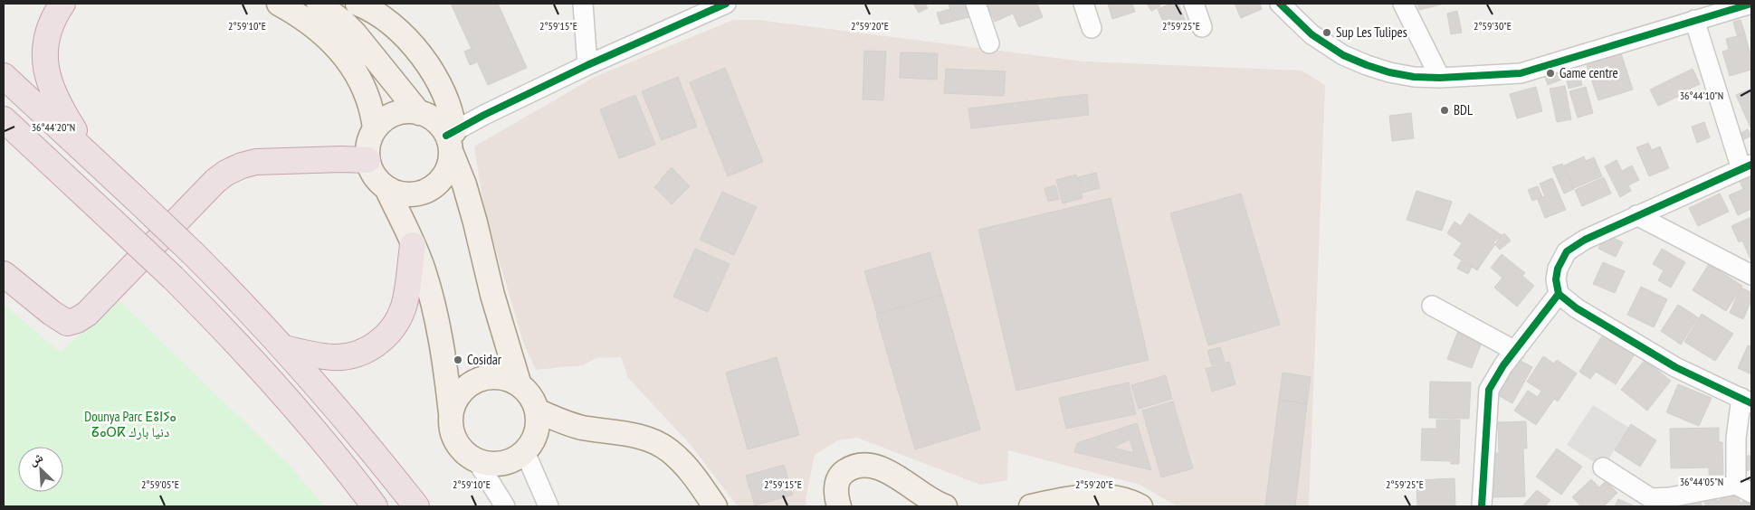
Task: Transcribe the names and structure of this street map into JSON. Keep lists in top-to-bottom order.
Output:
{
  "parks": ["Dounya Parc ⴹⵓⵏⵢⴰ ⵒⴰⵔⴽ دنيا بارك"],
  "places": [
    "Sup Les Tulipes",
    "Game centre",
    "BDL",
    "Cosidar"
  ],
  "north": "top left",
  "coordinates": [
    "2°59'10\"E",
    "2°59'15\"E",
    "2°59'20\"E",
    "2°59'30\"E",
    "2°59'25\"E",
    "36°44'10\"N",
    "36°44'20\"N",
    "36°44'05\"N",
    "2°59'05\"E"
  ]
}
